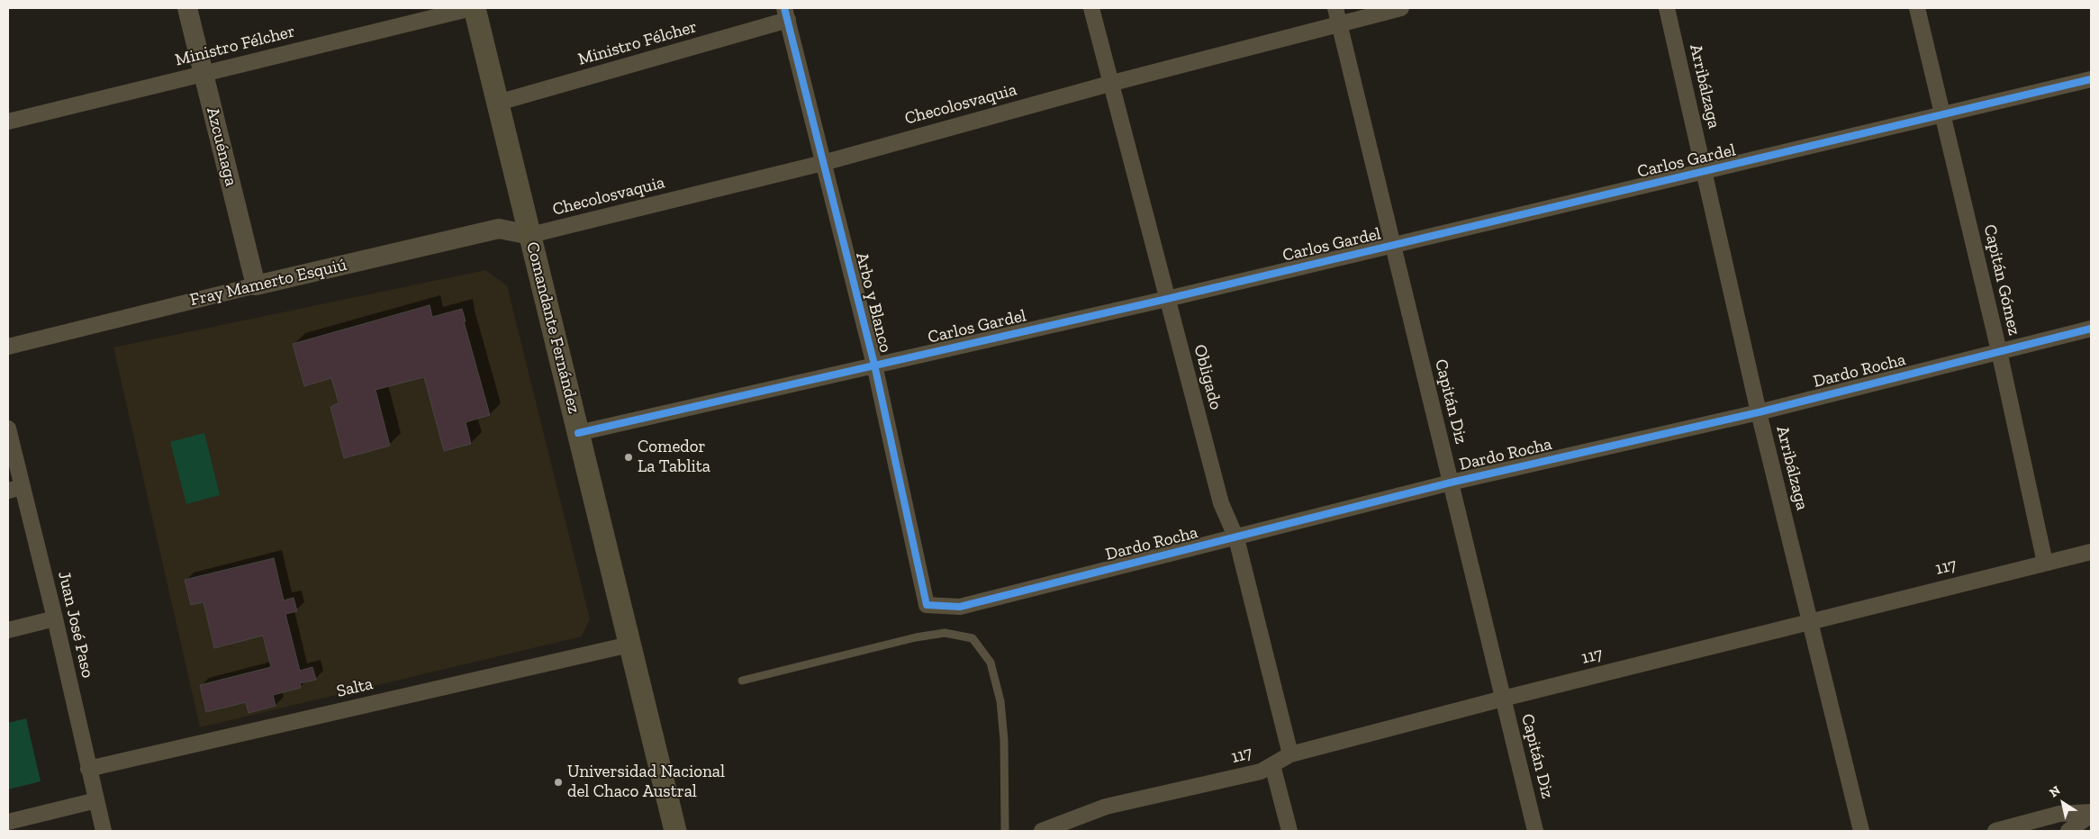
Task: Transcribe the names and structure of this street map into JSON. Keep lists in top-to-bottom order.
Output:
{
  "streets": {
    "main road": ["Comandante Fernández"],
    "street": [
      "Ministro Félcher",
      "Arribálzaga",
      "Checolosvaquia",
      "Azcuénaga",
      "Carlos Gardel",
      "Capitán Gómez",
      "Fray Mamerto Esquiú",
      "Arbo y Blanco",
      "Dardo Rocha",
      "Obligado",
      "Capitán Diz",
      "117",
      "Juan José Paso",
      "Salta"
    ]
  },
  "crossings": [
    ["Ministro Félcher", "Azcuénaga"],
    ["Ministro Félcher", "Arbo y Blanco"],
    ["Ministro Félcher", "Comandante Fernández"],
    ["Arribálzaga", "Carlos Gardel"],
    ["Arribálzaga", "Dardo Rocha"],
    ["Arribálzaga", "117"],
    ["Checolosvaquia", "Fray Mamerto Esquiú"],
    ["Checolosvaquia", "Arbo y Blanco"],
    ["Checolosvaquia", "Comandante Fernández"],
    ["Checolosvaquia", "Obligado"],
    ["Checolosvaquia", "Capitán Diz"],
    ["Azcuénaga", "Fray Mamerto Esquiú"],
    ["Carlos Gardel", "Capitán Gómez"],
    ["Carlos Gardel", "Arbo y Blanco"],
    ["Carlos Gardel", "Comandante Fernández"],
    ["Carlos Gardel", "Obligado"],
    ["Carlos Gardel", "Capitán Diz"],
    ["Capitán Gómez", "Dardo Rocha"],
    ["Capitán Gómez", "117"],
    ["Fray Mamerto Esquiú", "Comandante Fernández"],
    ["Arbo y Blanco", "Dardo Rocha"],
    ["Comandante Fernández", "Salta"],
    ["Dardo Rocha", "Obligado"],
    ["Dardo Rocha", "Capitán Diz"],
    ["Obligado", "117"],
    ["Capitán Diz", "117"],
    ["Juan José Paso", "Salta"]
  ],
  "places": ["Comedor La Tablita", "Universidad Nacional del Chaco Austral"],
  "north": "top left"
}
